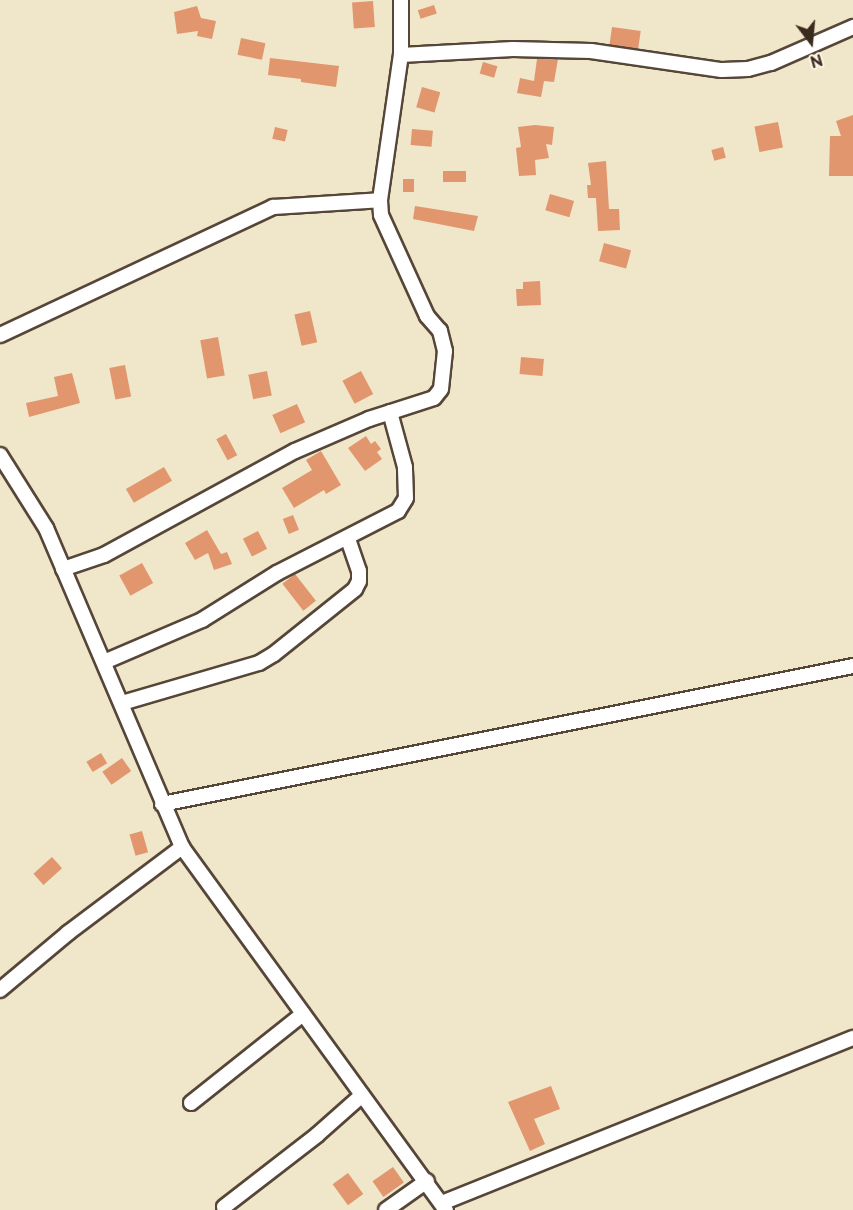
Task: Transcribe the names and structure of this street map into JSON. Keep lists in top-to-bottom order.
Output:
{
  "north": "bottom"
}
